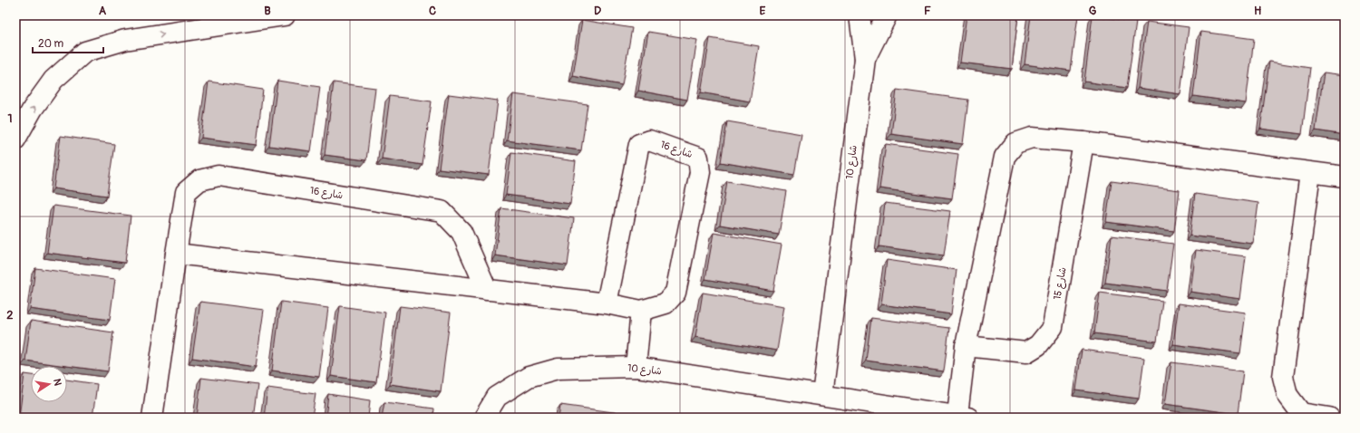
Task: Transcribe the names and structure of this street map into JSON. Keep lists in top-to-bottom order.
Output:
{
  "streets": {
    "street": ["شارع 16", "شارع 10", "شارع 15"]
  },
  "scale_bar": "20 m",
  "north": "right",
  "grid": {
    "columns": [
      "A",
      "B",
      "C",
      "D",
      "E",
      "F",
      "G",
      "H"
    ],
    "rows": ["1", "2"]
  }
}
